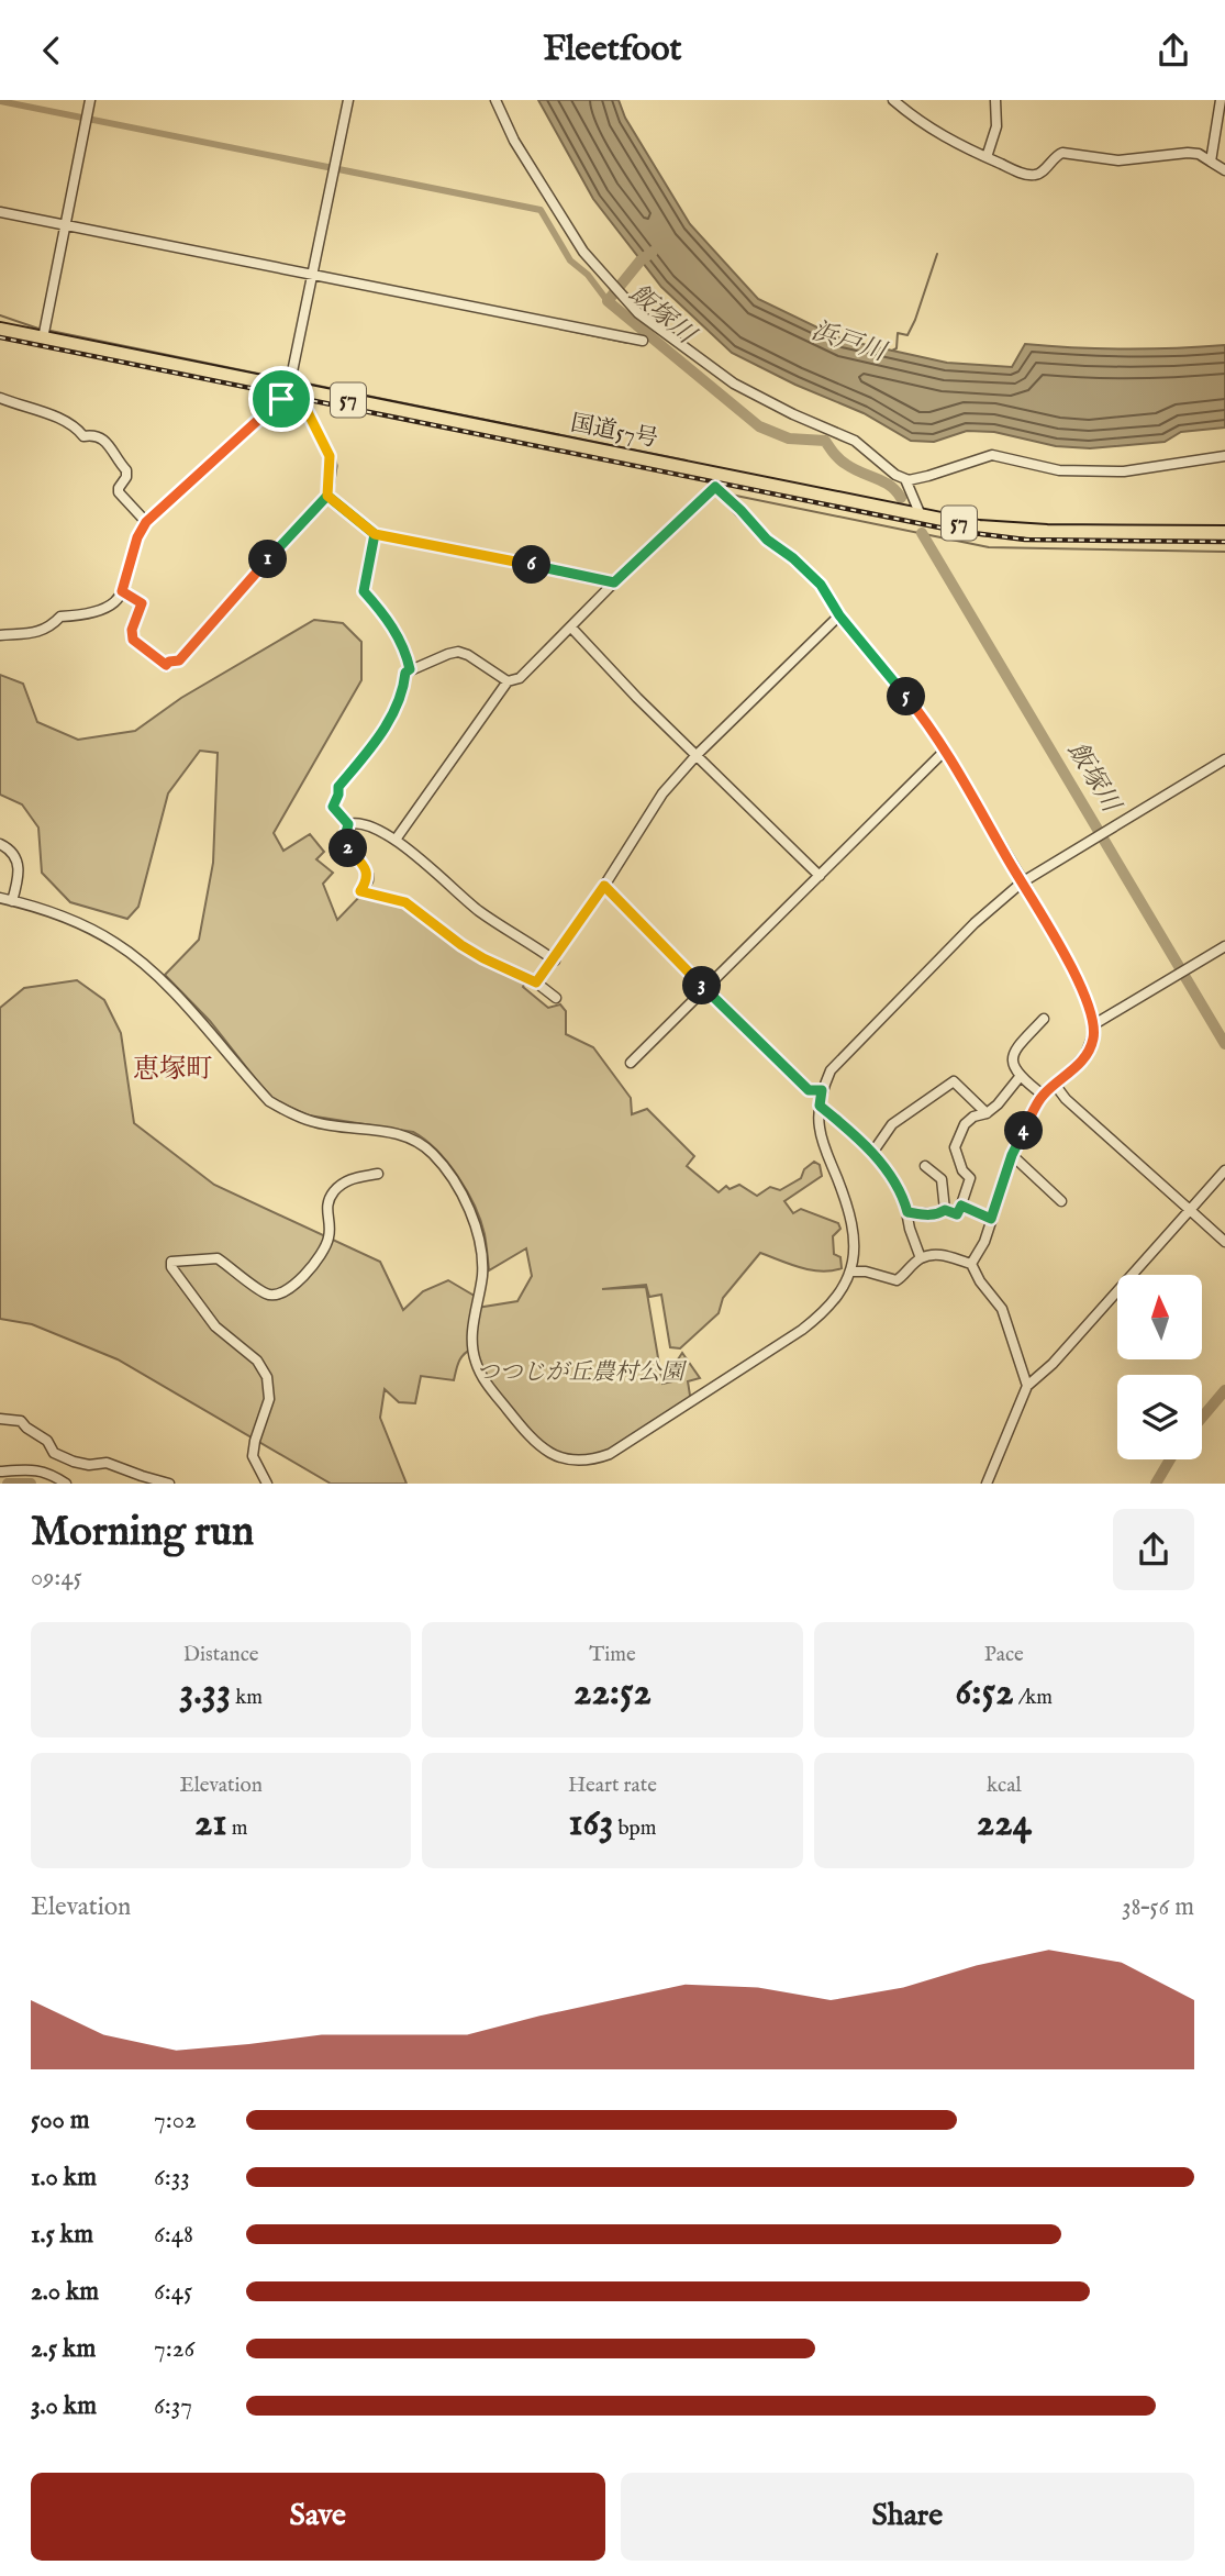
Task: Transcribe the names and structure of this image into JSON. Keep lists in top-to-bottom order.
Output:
{
  "streets": {
    "highway": ["57", "国道57号"]
  },
  "districts": ["恵塚町"],
  "water": ["飯塚川", "浜戸川"],
  "parks": ["つつじが丘農村公園"],
  "north": "top",
  "page": {
    "header": "Fleetfoot",
    "pins": [
      "1",
      "6",
      "5",
      "2",
      "3",
      "4"
    ],
    "heading": ["Morning run", "09:45"],
    "stats": [
      ["Distance", "3.33 km"],
      ["Time", "22:52"],
      ["Pace", "6:52 /km"],
      ["Elevation", "21 m"],
      ["Heart rate", "163 bpm"],
      ["kcal", "224"]
    ],
    "chart": ["Elevation", "38–56 m"],
    "list": [
      {
        "name": "500 m",
        "note": "7:02"
      },
      {
        "name": "1.0 km",
        "note": "6:33"
      },
      {
        "name": "1.5 km",
        "note": "6:48"
      },
      {
        "name": "2.0 km",
        "note": "6:45"
      },
      {
        "name": "2.5 km",
        "note": "7:26"
      },
      {
        "name": "3.0 km",
        "note": "6:37"
      }
    ],
    "buttons": ["Save", "Share"]
  }
}
